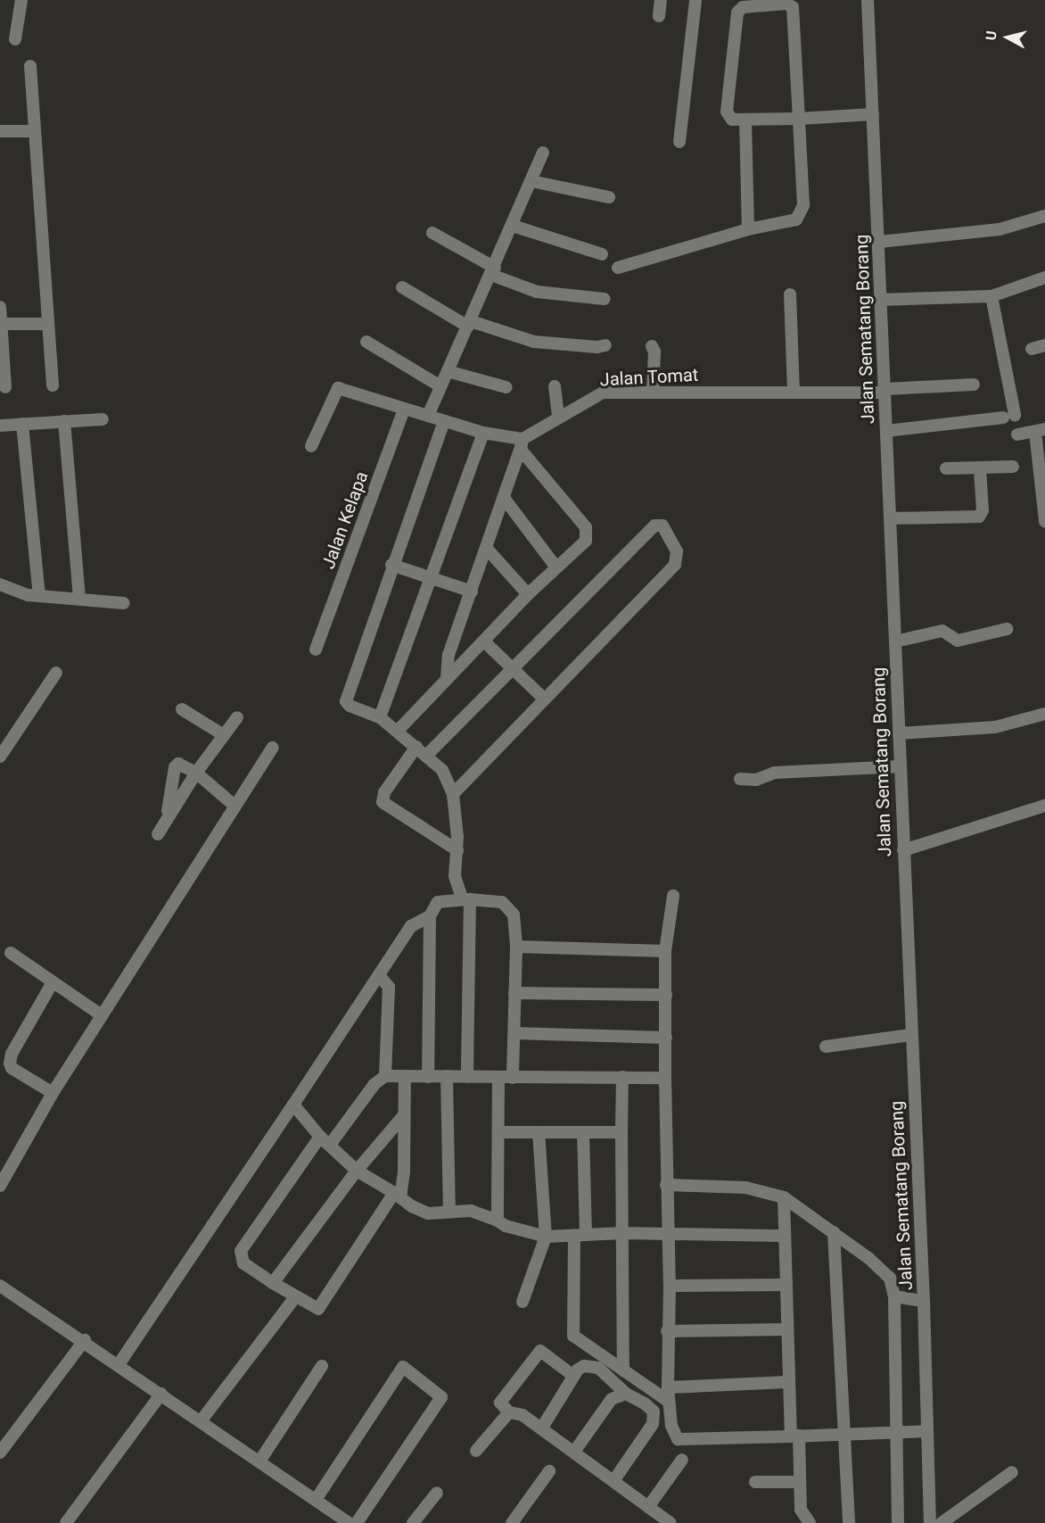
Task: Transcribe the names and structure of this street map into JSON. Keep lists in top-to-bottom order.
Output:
{
  "streets": {
    "street": ["Jalan Sematang Borang", "Jalan Tomat", "Jalan Kelapa"]
  },
  "crossings": [
    ["Jalan Sematang Borang", "Jalan Tomat"]
  ],
  "north": "left"
}
